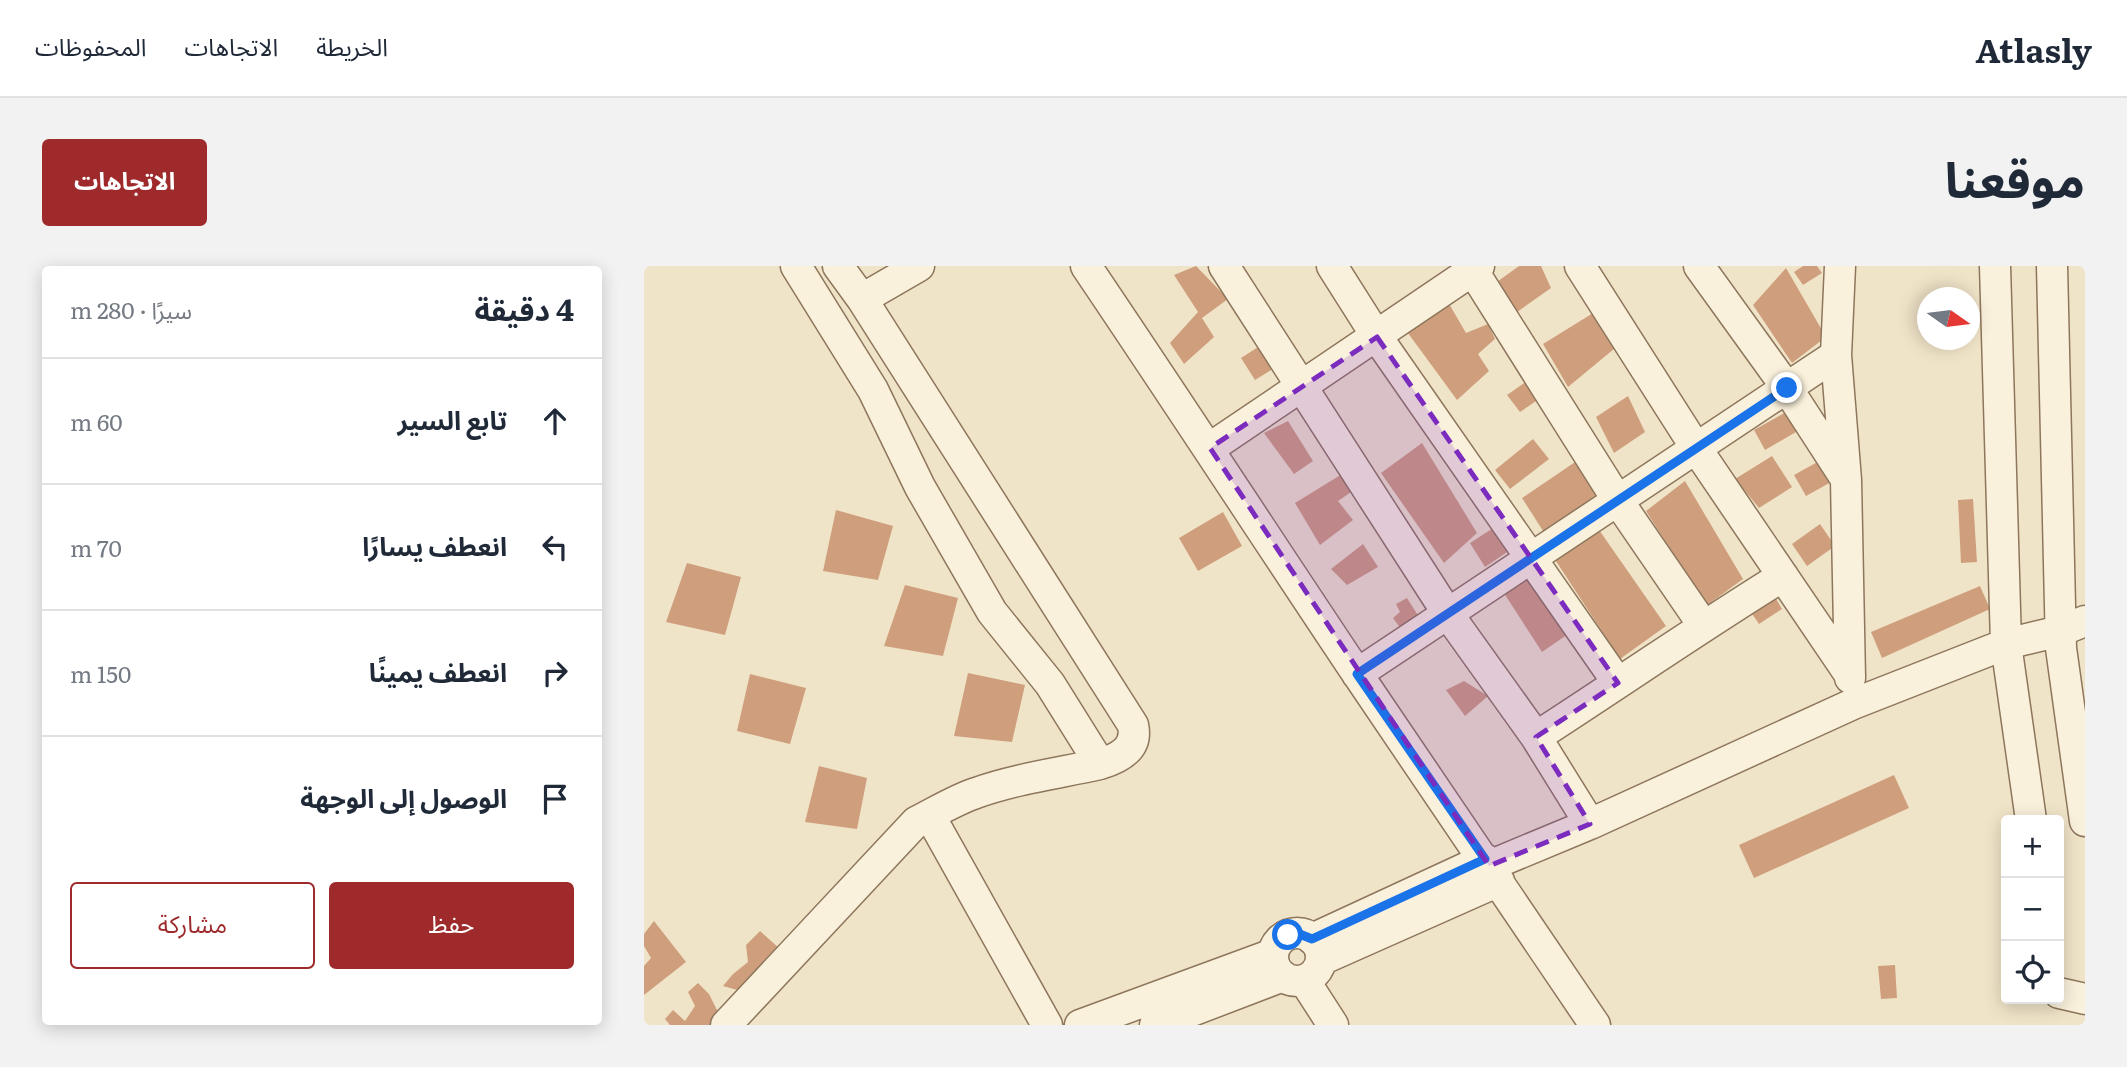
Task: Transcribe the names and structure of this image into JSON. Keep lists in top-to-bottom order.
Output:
{
  "north": "right",
  "page": {
    "header": "Atlasly",
    "nav": ["الخريطة", "الاتجاهات", "المحفوظات"],
    "title": "موقعنا",
    "buttons": [
      "الاتجاهات",
      ["حفظ", "مشاركة"]
    ],
    "heading": ["4 دقيقة", "سيرًا · 280 m"],
    "list": [
      ["تابع السير", "60 m"],
      ["انعطف يسارًا", "70 m"],
      ["انعطف يمينًا", "150 m"],
      "الوصول إلى الوجهة"
    ],
    "map_buttons": ["+", "−"]
  }
}
